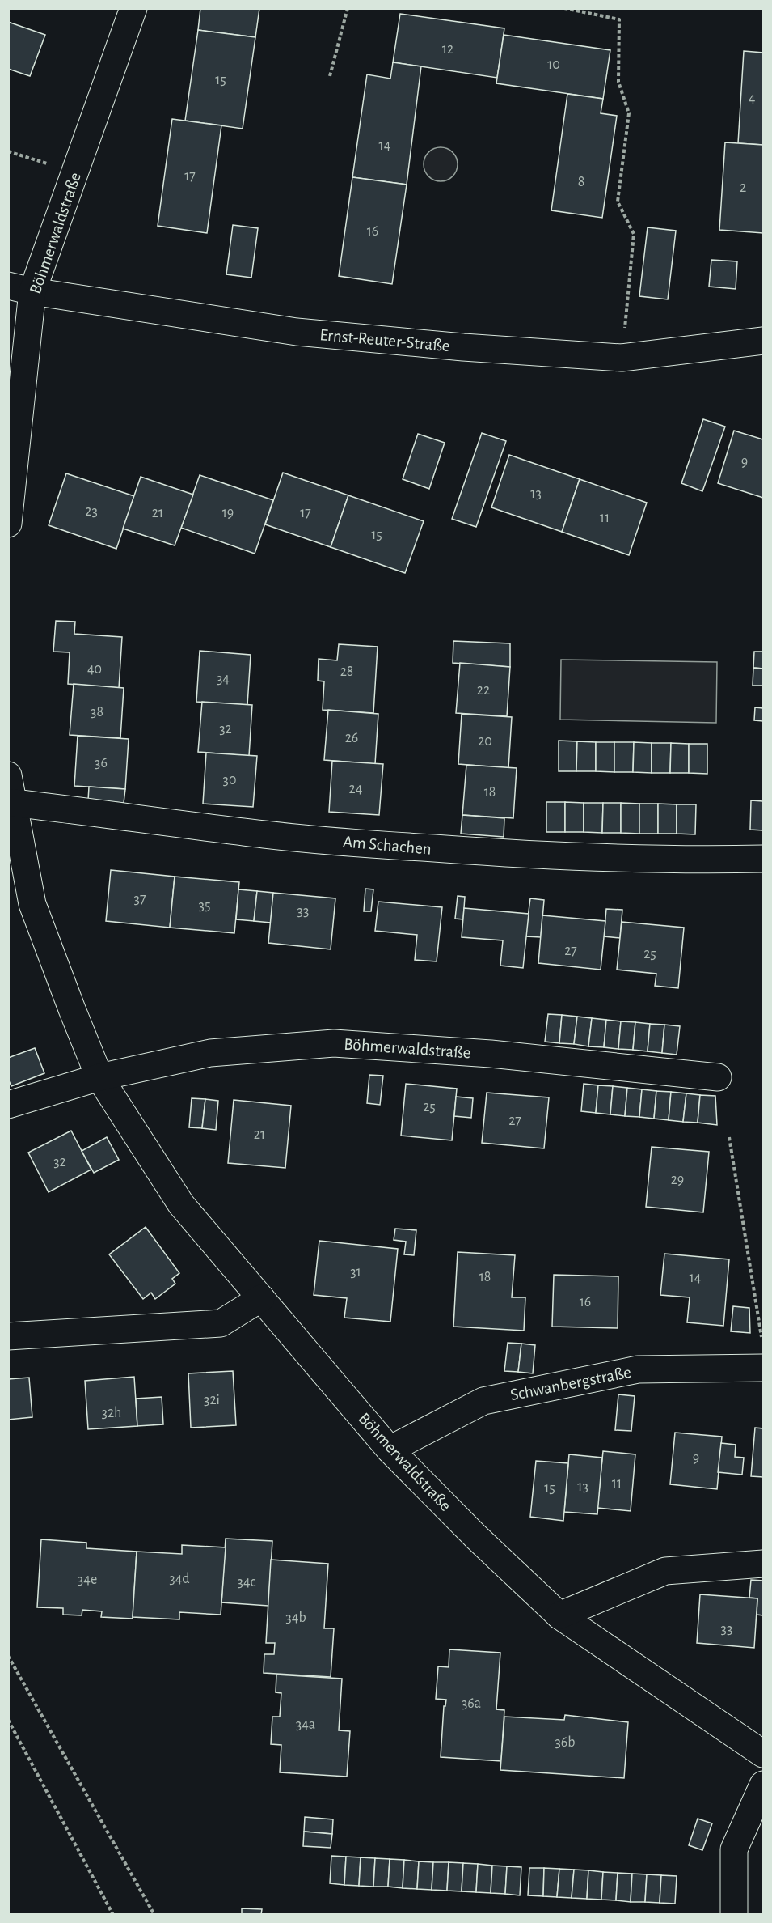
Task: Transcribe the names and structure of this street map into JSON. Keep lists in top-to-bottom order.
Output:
{
  "streets": {
    "street": [
      "Böhmerwaldstraße",
      "Ernst-Reuter-Straße",
      "Am Schachen",
      "Schwanbergstraße"
    ]
  },
  "crossings": [
    ["Böhmerwaldstraße", "Ernst-Reuter-Straße"],
    ["Böhmerwaldstraße", "Am Schachen"],
    ["Böhmerwaldstraße", "Schwanbergstraße"]
  ],
  "house_numbers": [
    "12",
    "10",
    "15",
    "4",
    "14",
    "17",
    "8",
    "2",
    "16",
    "9",
    "13",
    "23",
    "21",
    "19",
    "17",
    "11",
    "15",
    "40",
    "28",
    "34",
    "22",
    "38",
    "32",
    "26",
    "20",
    "36",
    "30",
    "24",
    "18",
    "37",
    "35",
    "33",
    "27",
    "25",
    "25",
    "27",
    "21",
    "32",
    "29",
    "31",
    "18",
    "14",
    "16",
    "32i",
    "32h",
    "9",
    "11",
    "13",
    "15",
    "34d",
    "34e",
    "34c",
    "34b",
    "33",
    "36a",
    "34a",
    "36b"
  ]
}
